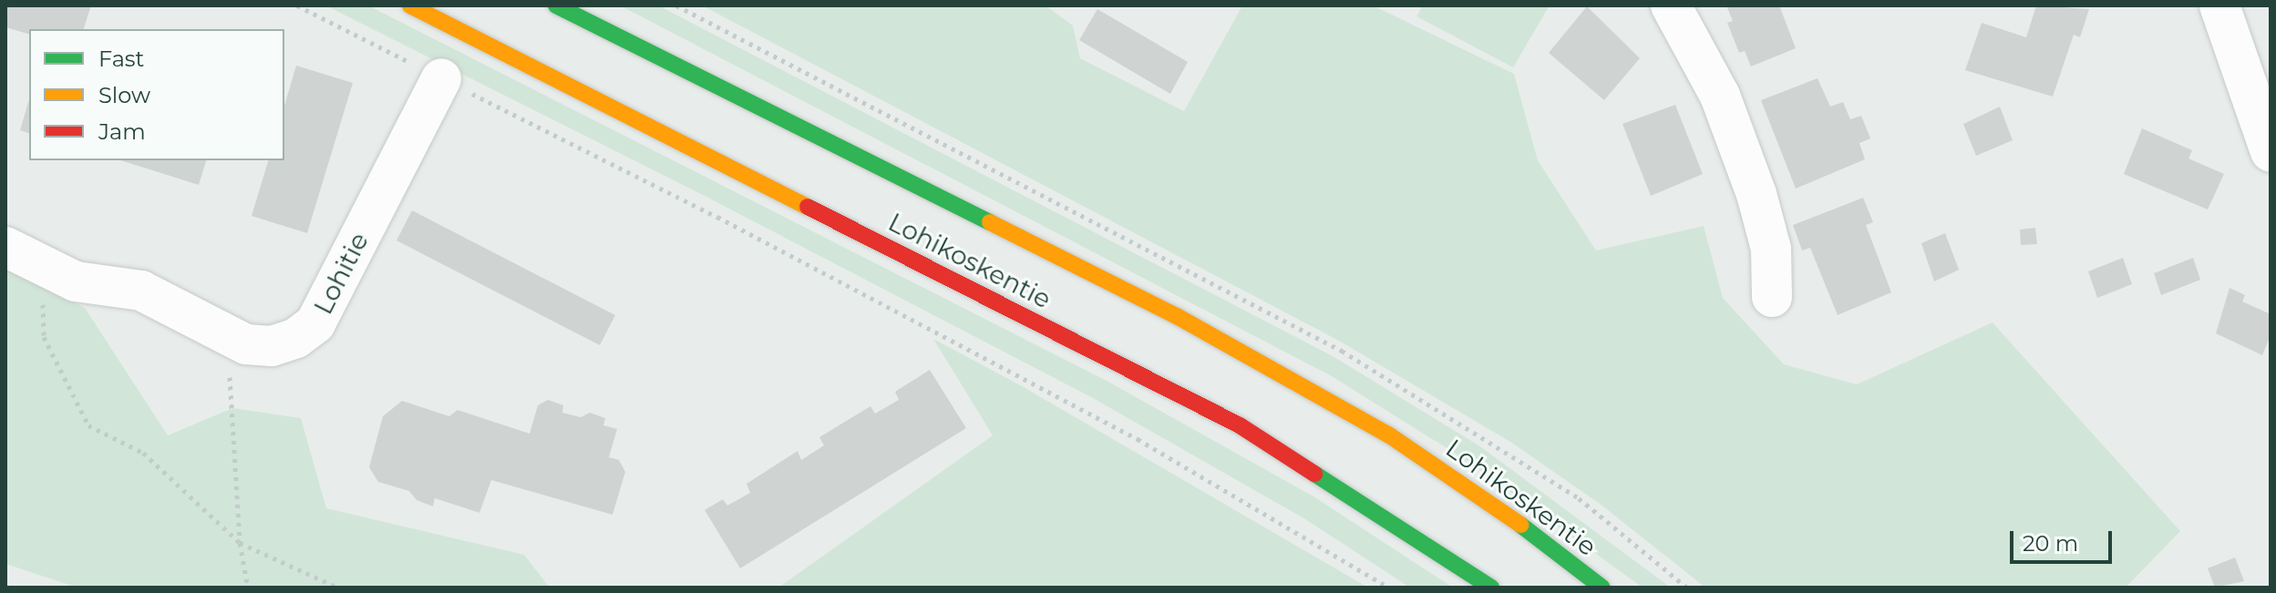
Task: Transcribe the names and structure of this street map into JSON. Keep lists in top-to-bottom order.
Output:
{
  "streets": {
    "main road": ["Lohikoskentie"],
    "street": ["Lohitie"]
  },
  "legend": ["Fast", "Slow", "Jam"],
  "scale_bar": "20 m"
}
